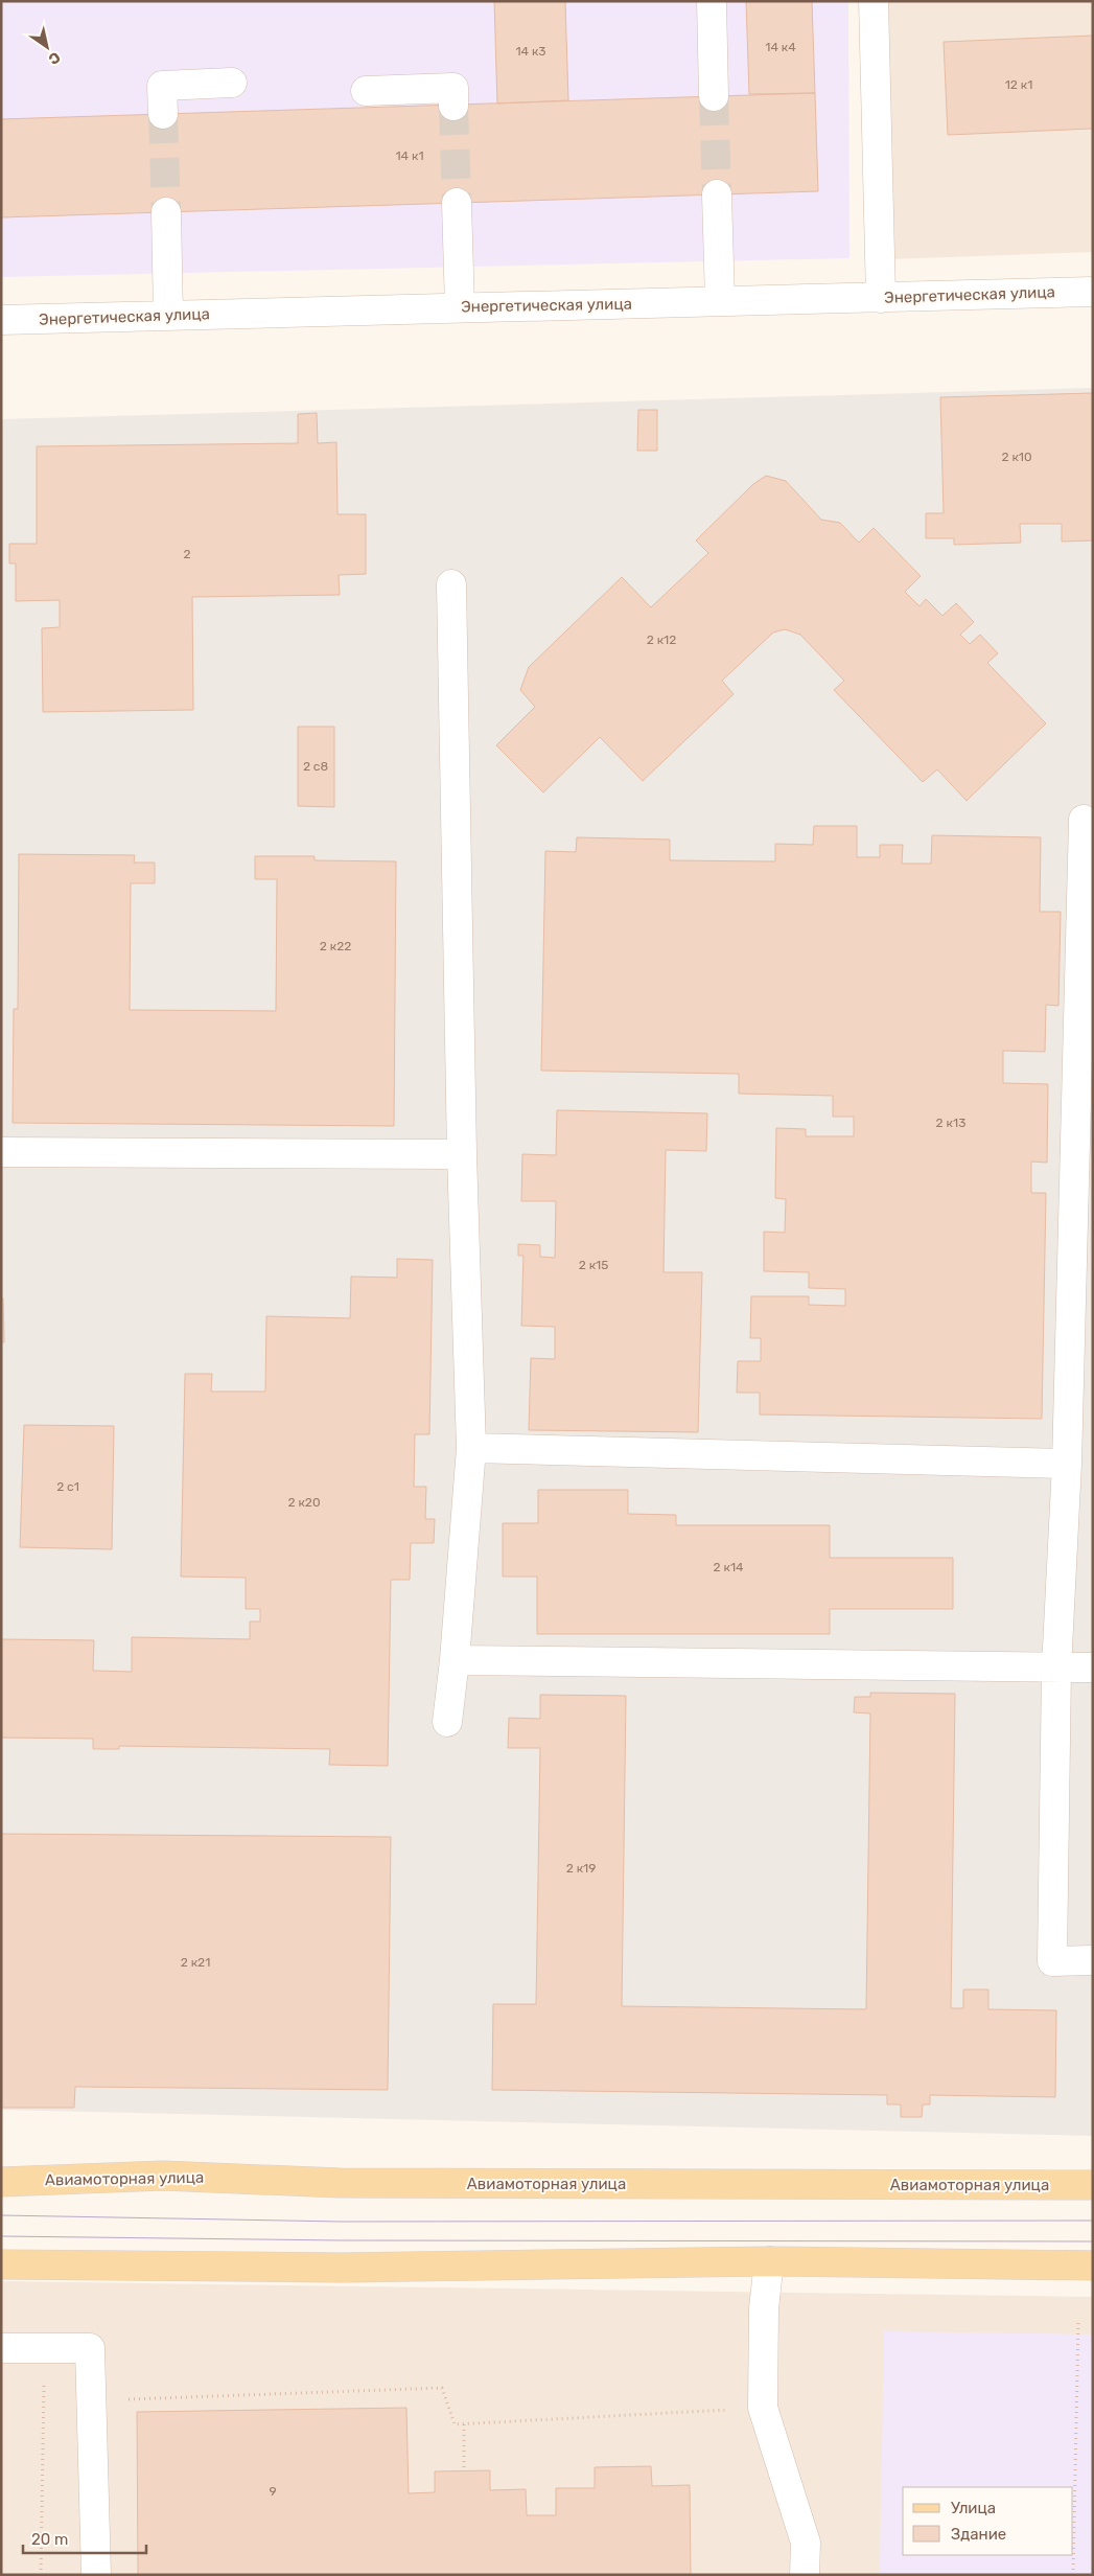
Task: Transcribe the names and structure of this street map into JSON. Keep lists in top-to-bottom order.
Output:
{
  "streets": {
    "main road": ["Авиамоторная улица"],
    "street": ["Энергетическая улица"]
  },
  "house_numbers": [
    "14 к4",
    "14 к3",
    "12 к1",
    "14 к1",
    "2 к10",
    "2",
    "2 к12",
    "2 с8",
    "2 к22",
    "2 к13",
    "2 к15",
    "2 с1",
    "2 к20",
    "2 к14",
    "2 к19",
    "2 к21",
    "9"
  ],
  "legend": ["Улица", "Здание"],
  "scale_bar": "20 m",
  "north": "bottom right"
}
